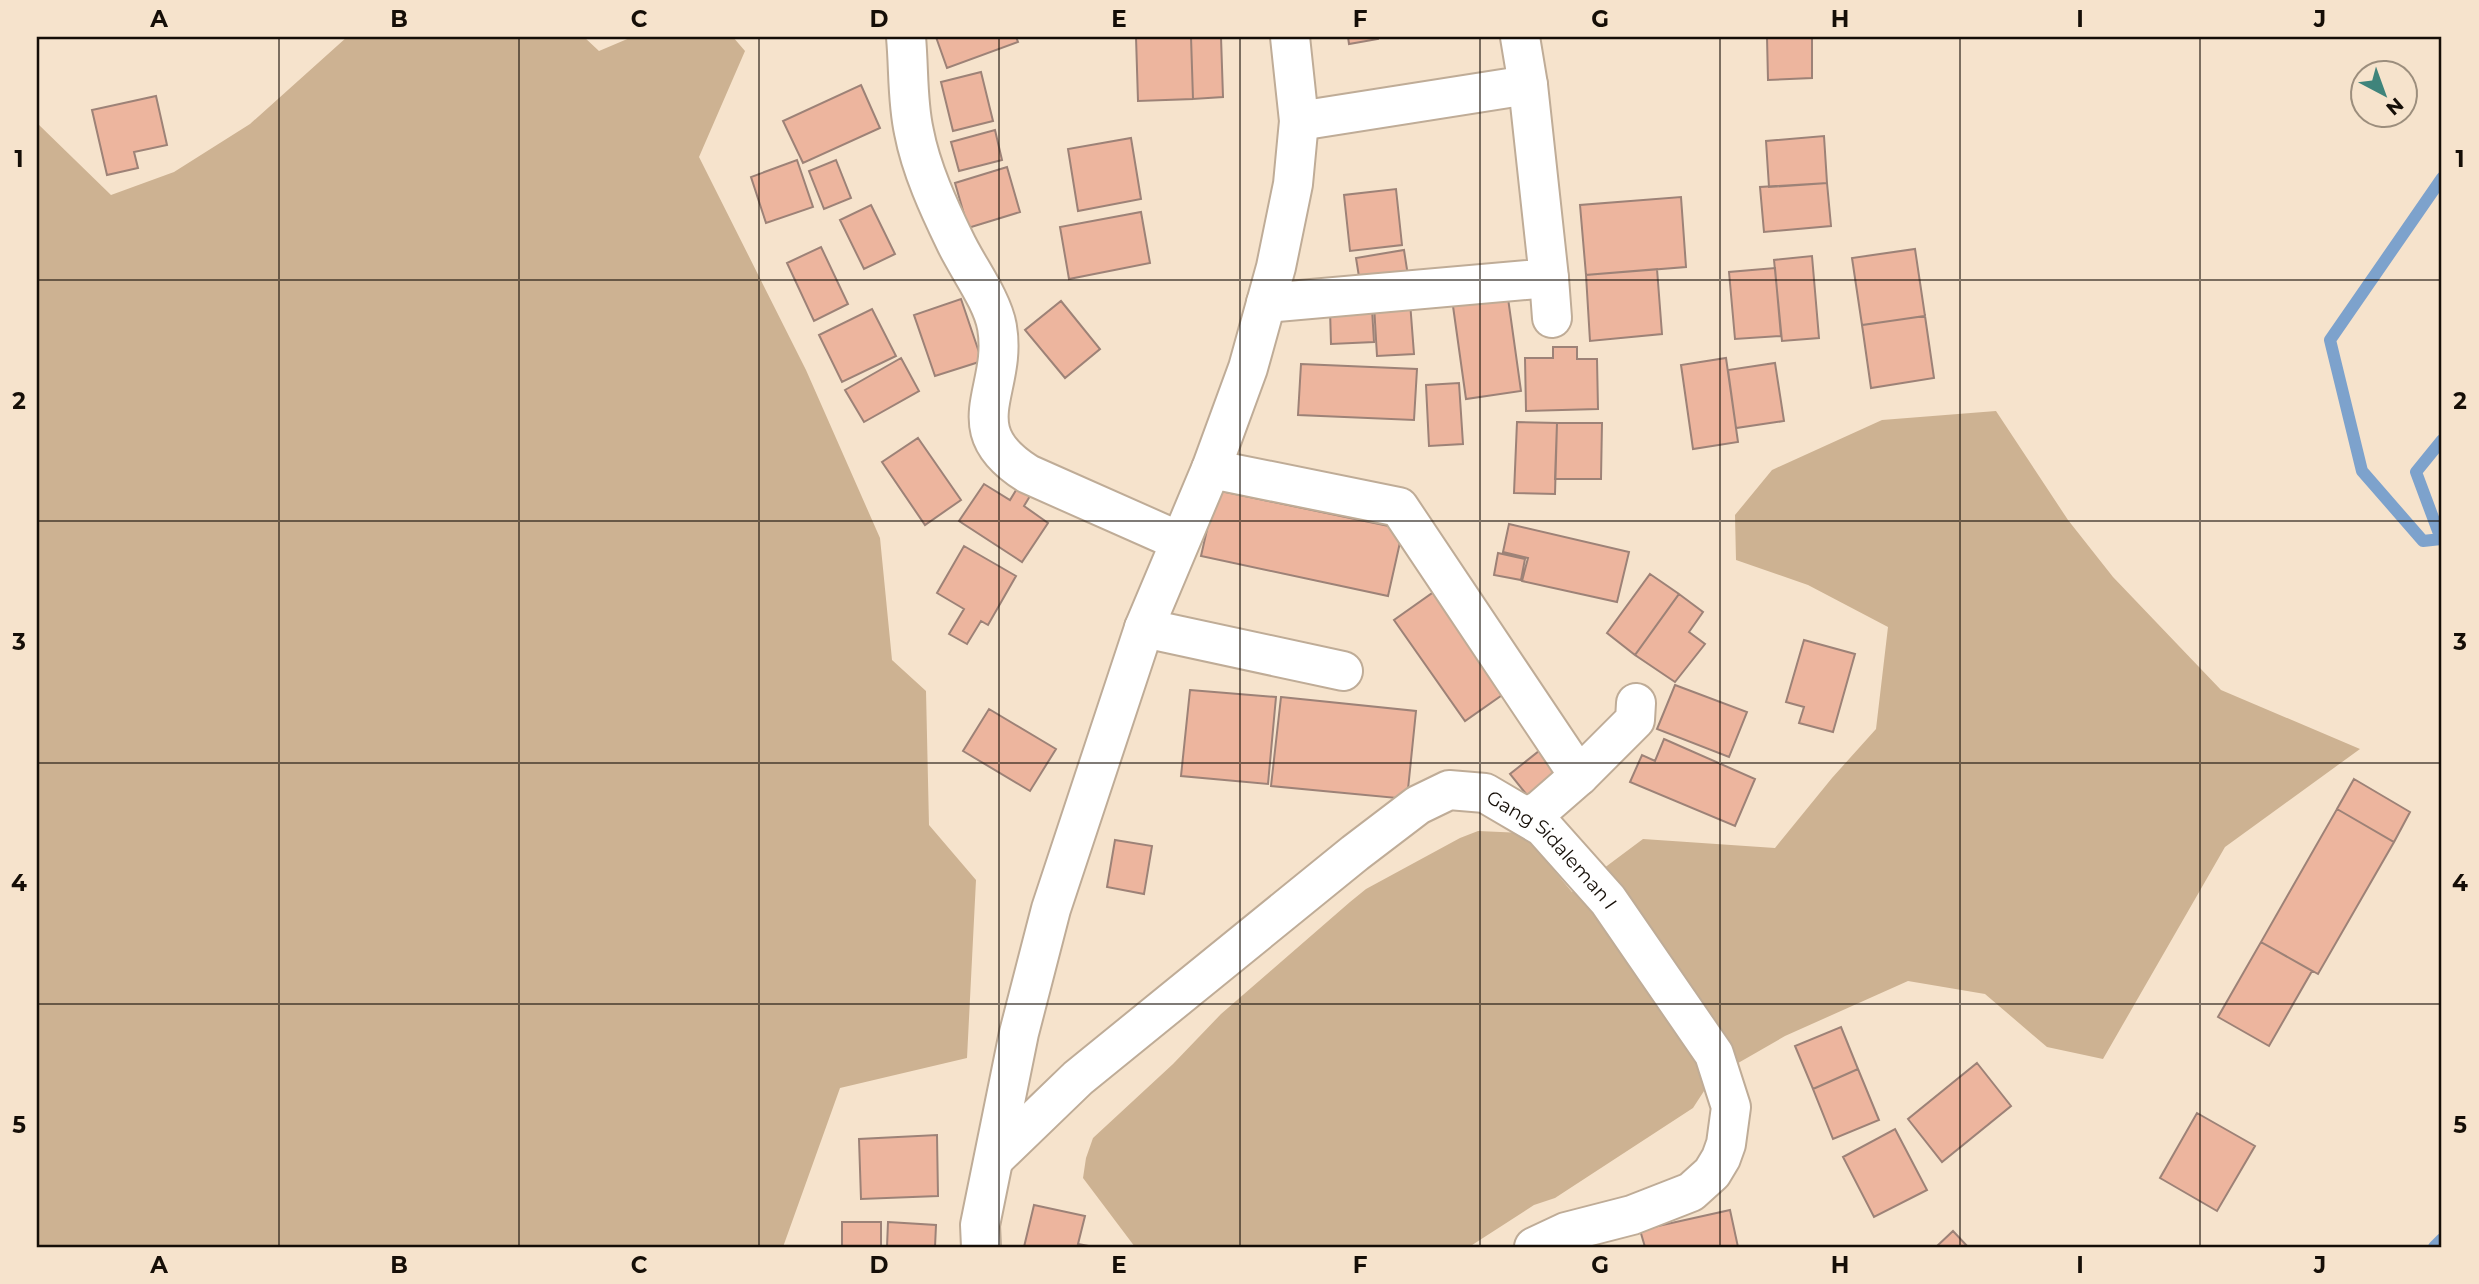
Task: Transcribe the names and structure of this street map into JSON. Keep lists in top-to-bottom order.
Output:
{
  "streets": {
    "street": ["Gang Sidaleman I"]
  },
  "north": "bottom right",
  "grid": {
    "columns": [
      "A",
      "B",
      "C",
      "D",
      "E",
      "F",
      "G",
      "H",
      "I",
      "J"
    ],
    "rows": [
      "1",
      "2",
      "3",
      "4",
      "5"
    ]
  }
}
